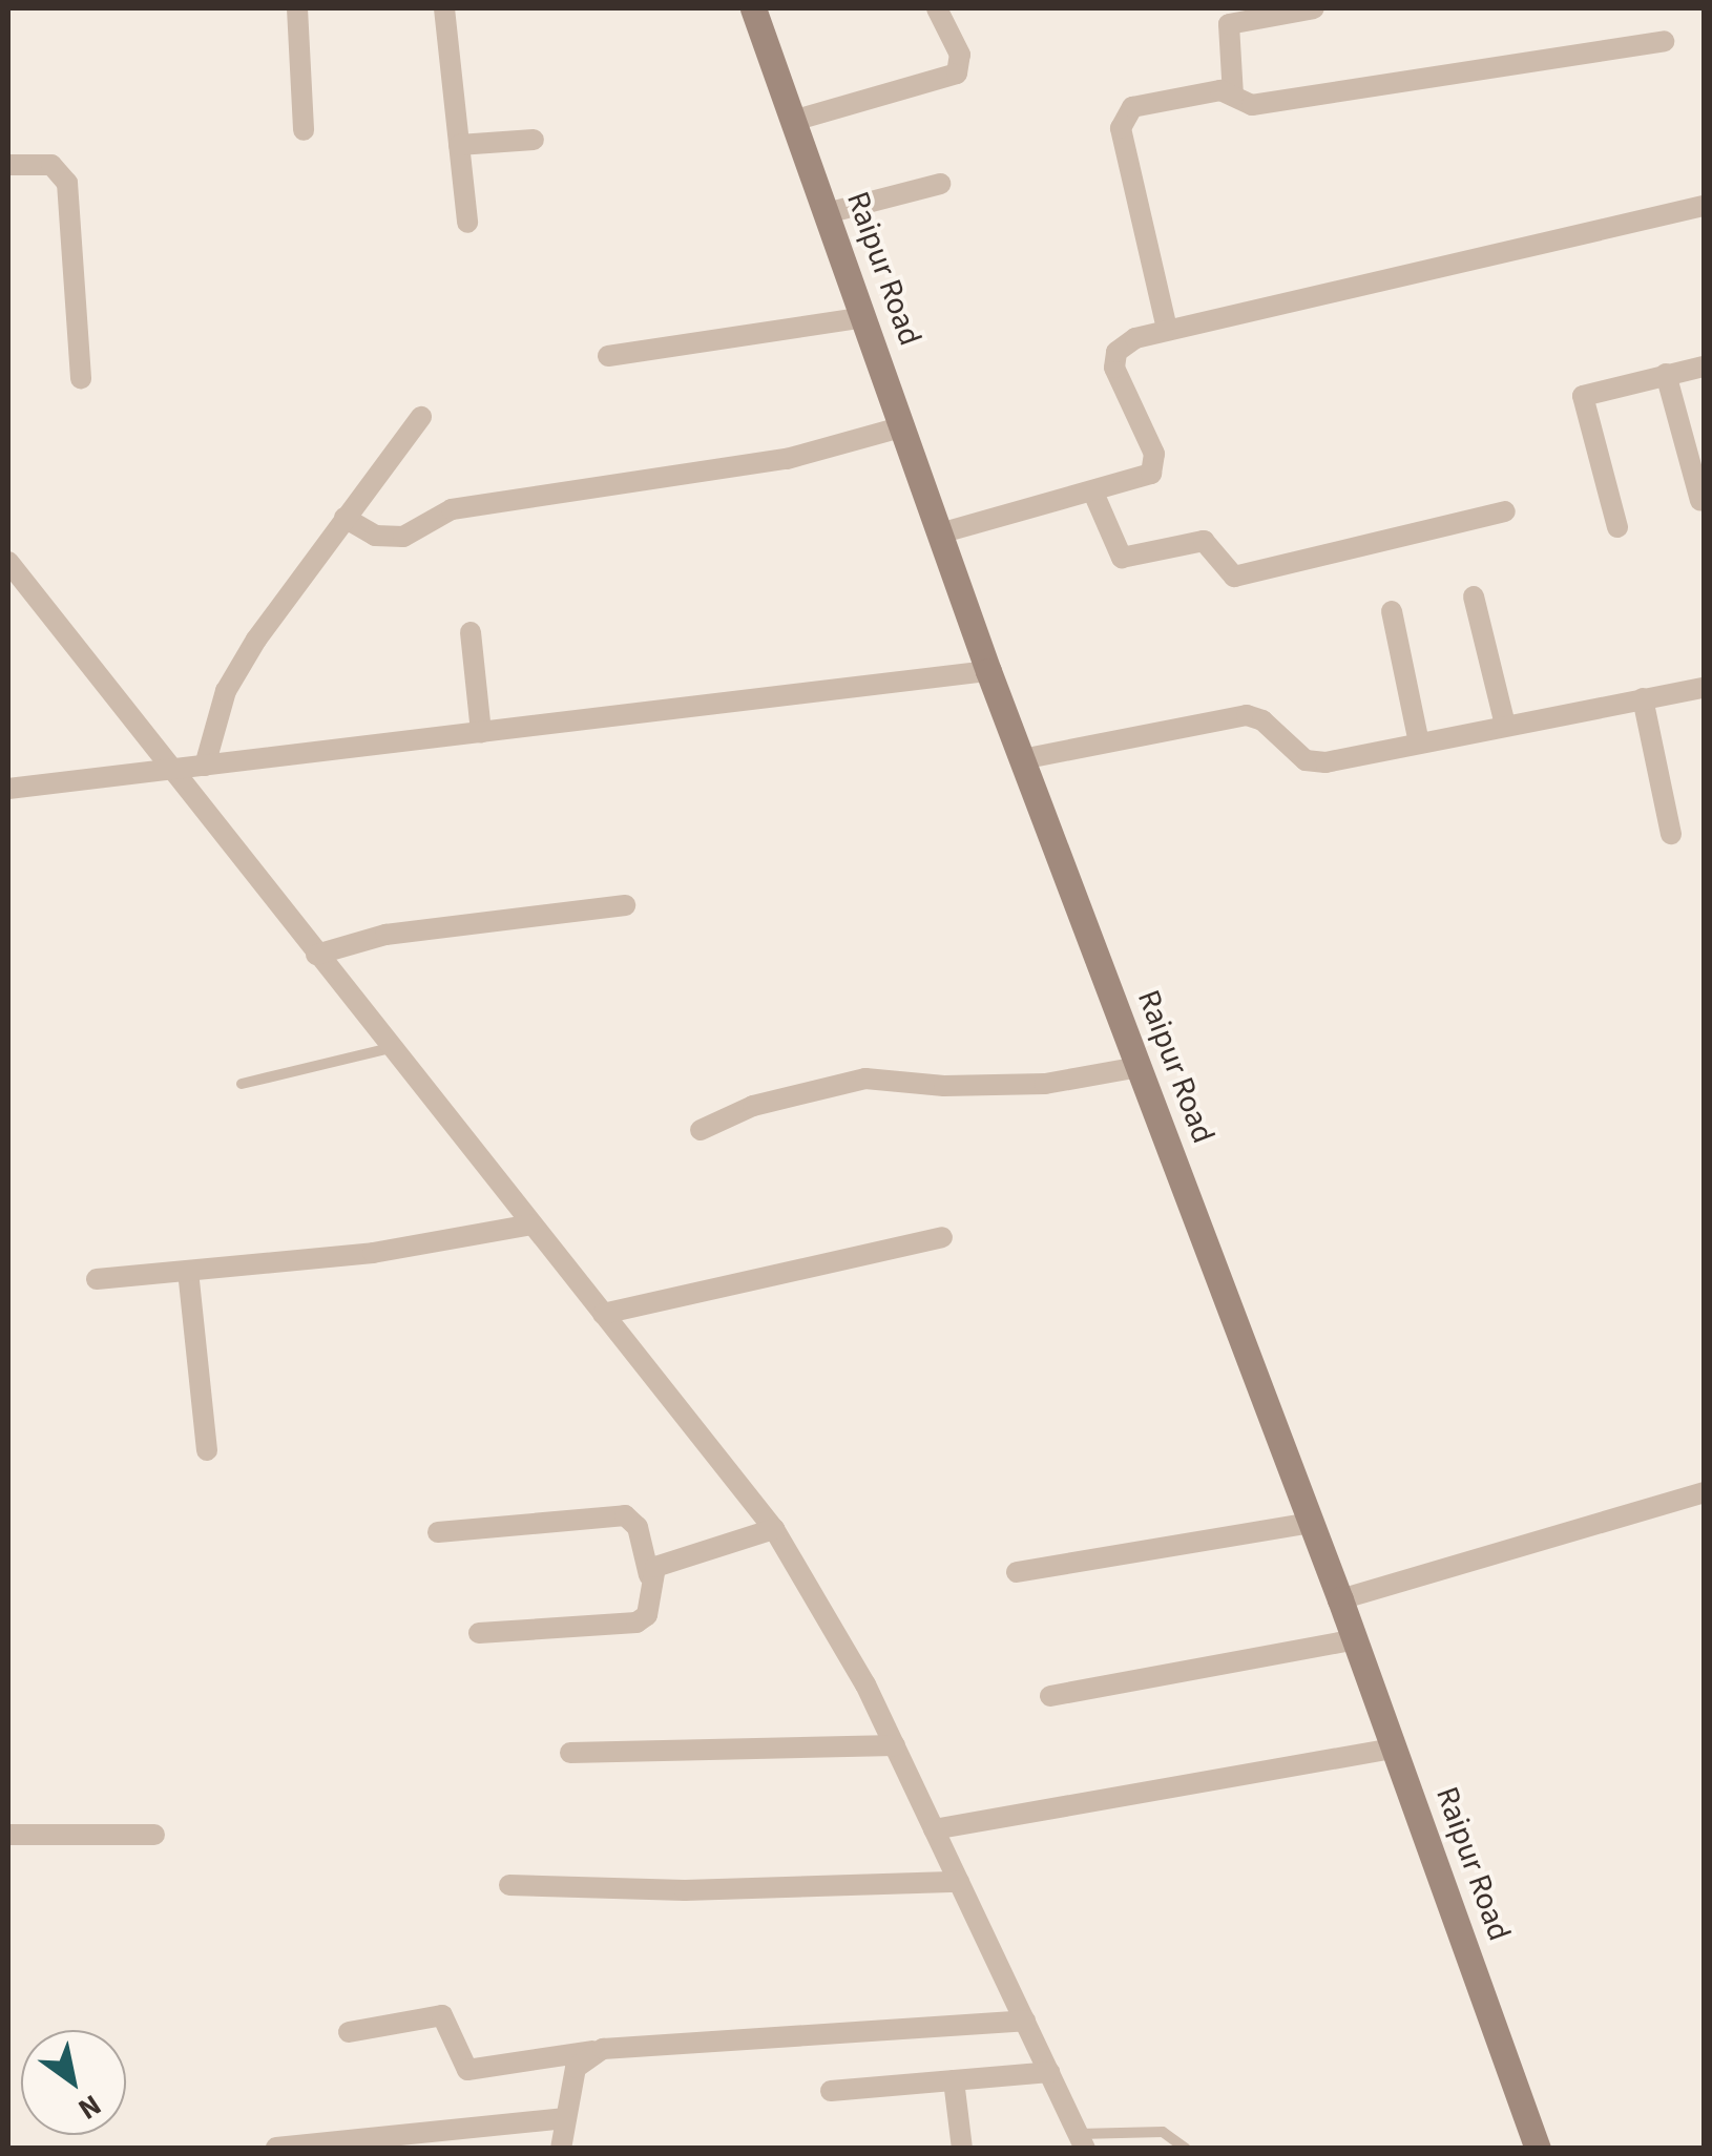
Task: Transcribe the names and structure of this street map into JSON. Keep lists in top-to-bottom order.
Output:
{
  "streets": {
    "main road": ["Raipur Road"]
  },
  "north": "bottom right"
}
